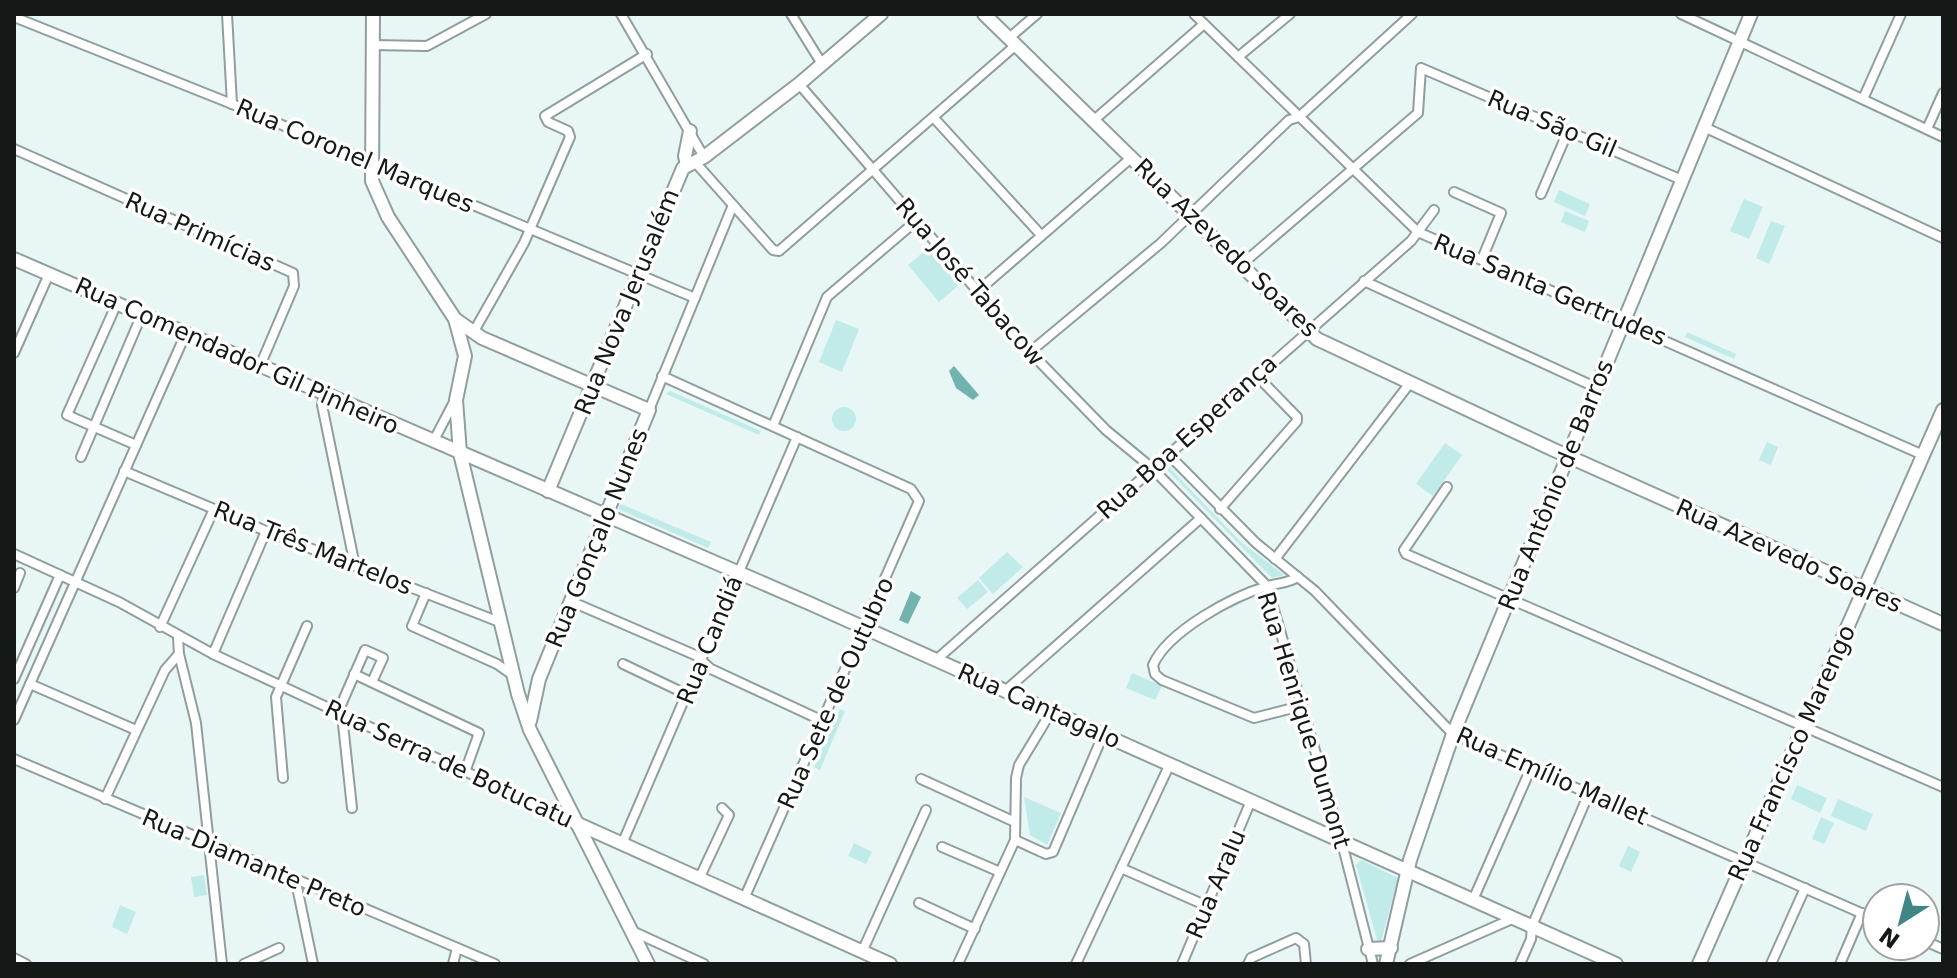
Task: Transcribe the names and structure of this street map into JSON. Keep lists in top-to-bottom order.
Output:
{
  "streets": {
    "street": [
      "Rua São Gil",
      "Rua Coronel Marques",
      "Rua Primícias",
      "Rua Azevedo Soares",
      "Rua José Tabacow",
      "Rua Santa Gertrudes",
      "Rua Nova Jerusalém",
      "Rua Comendador Gil Pinheiro",
      "Rua Boa Esperança",
      "Rua Antônio de Barros",
      "Rua Gonçalo Nunes",
      "Rua Três Martelos",
      "Rua Candiá",
      "Rua Sete de Outubro",
      "Rua Cantagalo",
      "Rua Henrique Dumont",
      "Rua Francisco Marengo",
      "Rua Serra de Botucatu",
      "Rua Emílio Mallet",
      "Rua Diamante Preto",
      "Rua Aralu"
    ]
  },
  "crossings": [
    ["Rua São Gil", "Rua Santa Gertrudes"],
    ["Rua São Gil", "Rua Antônio de Barros"],
    ["Rua Coronel Marques", "Rua Nova Jerusalém"],
    ["Rua Coronel Marques", "Rua Gonçalo Nunes"],
    ["Rua Primícias", "Rua Comendador Gil Pinheiro"],
    ["Rua Azevedo Soares", "Rua Boa Esperança"],
    ["Rua Azevedo Soares", "Rua Antônio de Barros"],
    ["Rua Azevedo Soares", "Rua Francisco Marengo"],
    ["Rua José Tabacow", "Rua Nova Jerusalém"],
    ["Rua José Tabacow", "Rua Boa Esperança"],
    ["Rua José Tabacow", "Rua Henrique Dumont"],
    ["Rua Santa Gertrudes", "Rua Boa Esperança"],
    ["Rua Santa Gertrudes", "Rua Antônio de Barros"],
    ["Rua Santa Gertrudes", "Rua Francisco Marengo"],
    ["Rua Nova Jerusalém", "Rua Cantagalo"],
    ["Rua Comendador Gil Pinheiro", "Rua Cantagalo"],
    ["Rua Boa Esperança", "Rua Cantagalo"],
    ["Rua Boa Esperança", "Rua Henrique Dumont"],
    ["Rua Antônio de Barros", "Rua Cantagalo"],
    ["Rua Antônio de Barros", "Rua Emílio Mallet"],
    ["Rua Gonçalo Nunes", "Rua Cantagalo"],
    ["Rua Candiá", "Rua Sete de Outubro"],
    ["Rua Candiá", "Rua Cantagalo"],
    ["Rua Candiá", "Rua Serra de Botucatu"],
    ["Rua Sete de Outubro", "Rua Cantagalo"],
    ["Rua Sete de Outubro", "Rua Serra de Botucatu"],
    ["Rua Cantagalo", "Rua Henrique Dumont"],
    ["Rua Cantagalo", "Rua Aralu"],
    ["Rua Henrique Dumont", "Rua Emílio Mallet"],
    ["Rua Francisco Marengo", "Rua Emílio Mallet"]
  ],
  "north": "bottom left"
}
